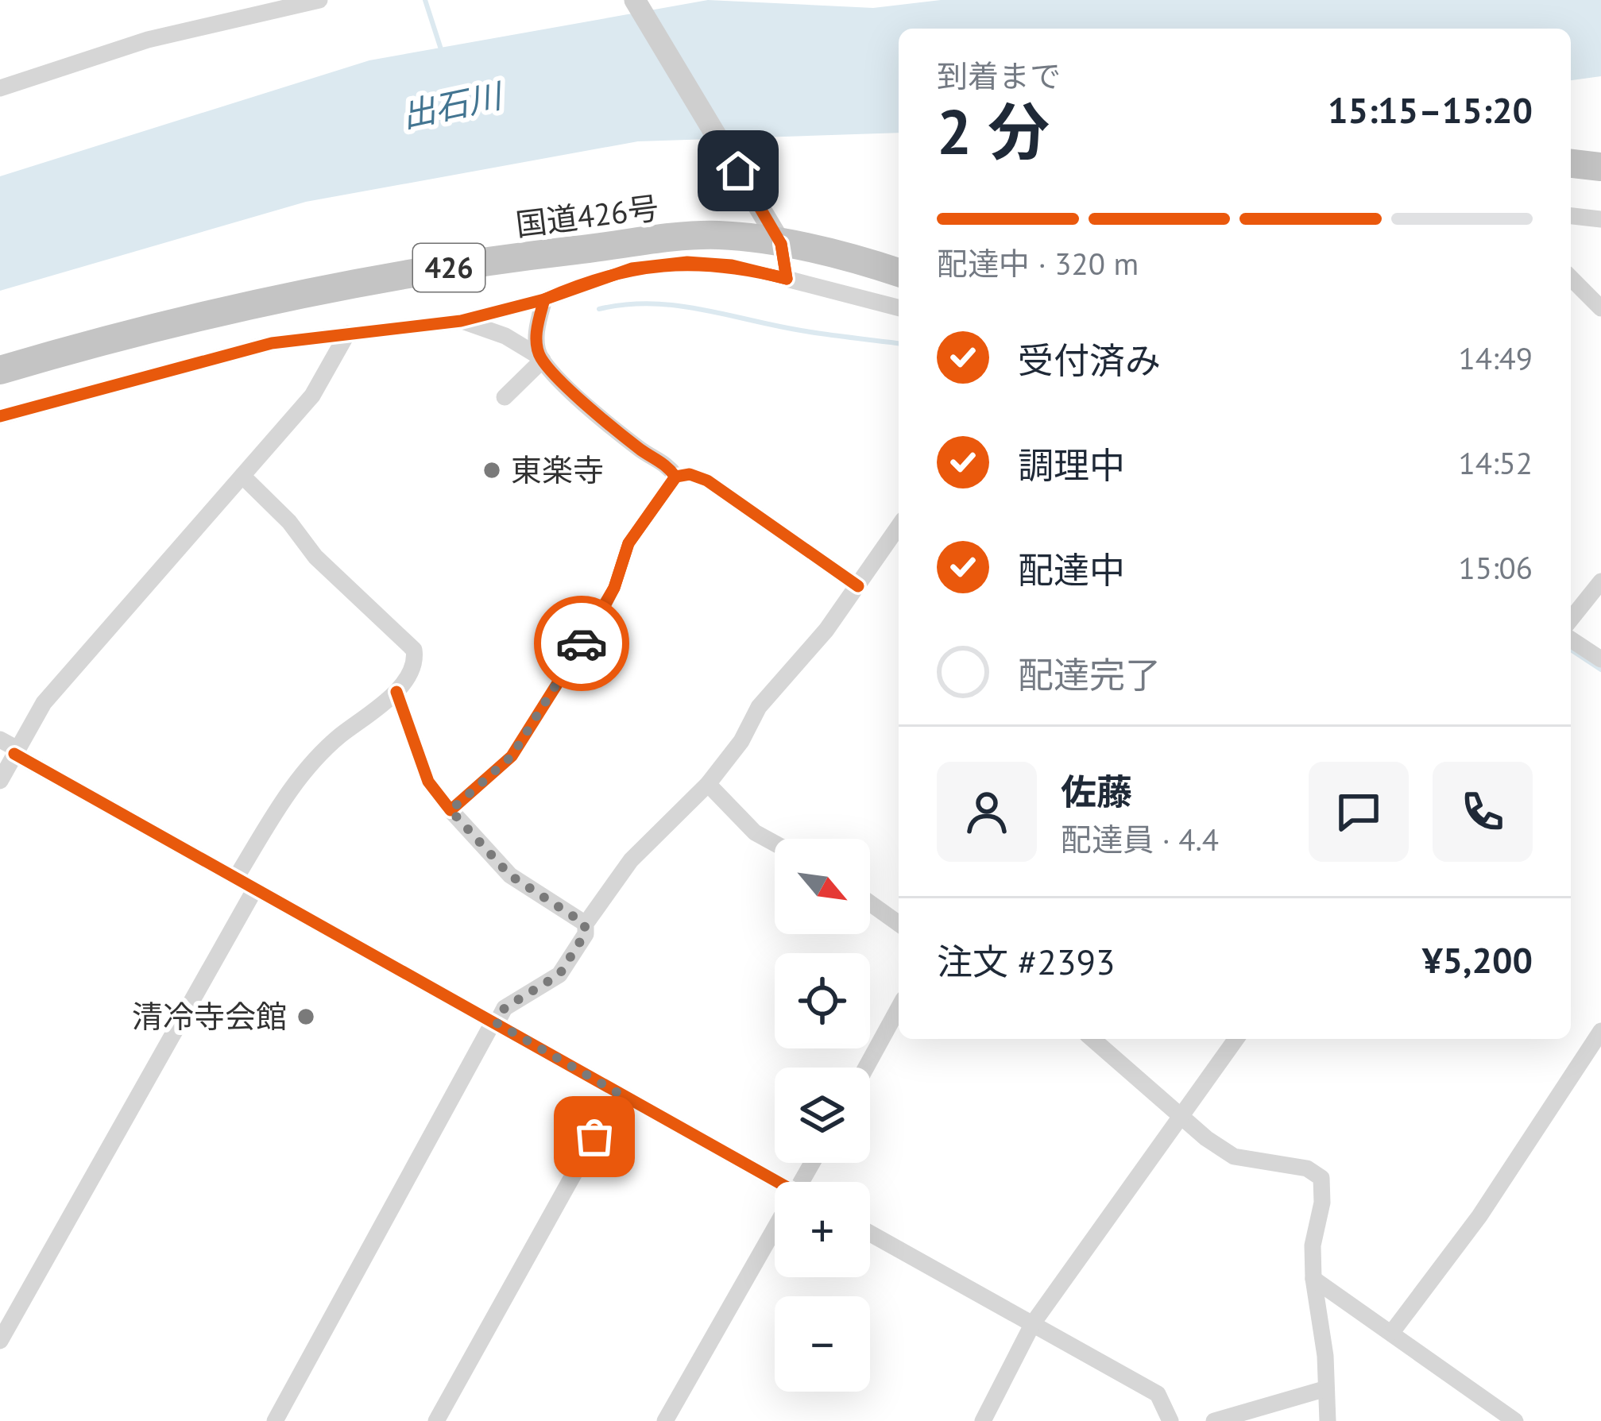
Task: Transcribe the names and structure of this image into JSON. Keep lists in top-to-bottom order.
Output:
{
  "streets": {
    "highway": ["国道426号", "426"]
  },
  "water": ["出石川"],
  "places": ["東楽寺", "清冷寺会館"],
  "north": "bottom right",
  "page": {
    "heading": ["2 分", "到着まで", "15:15–15:20"],
    "panel": [
      "佐藤",
      "配達員 · 4.4",
      "注文 #2393",
      "¥5,200"
    ],
    "bar": "配達中 · 320 m",
    "list": [
      ["受付済み", "14:49"],
      ["調理中", "14:52"],
      ["配達中", "15:06"],
      "配達完了"
    ],
    "map_buttons": ["+", "−"]
  }
}
